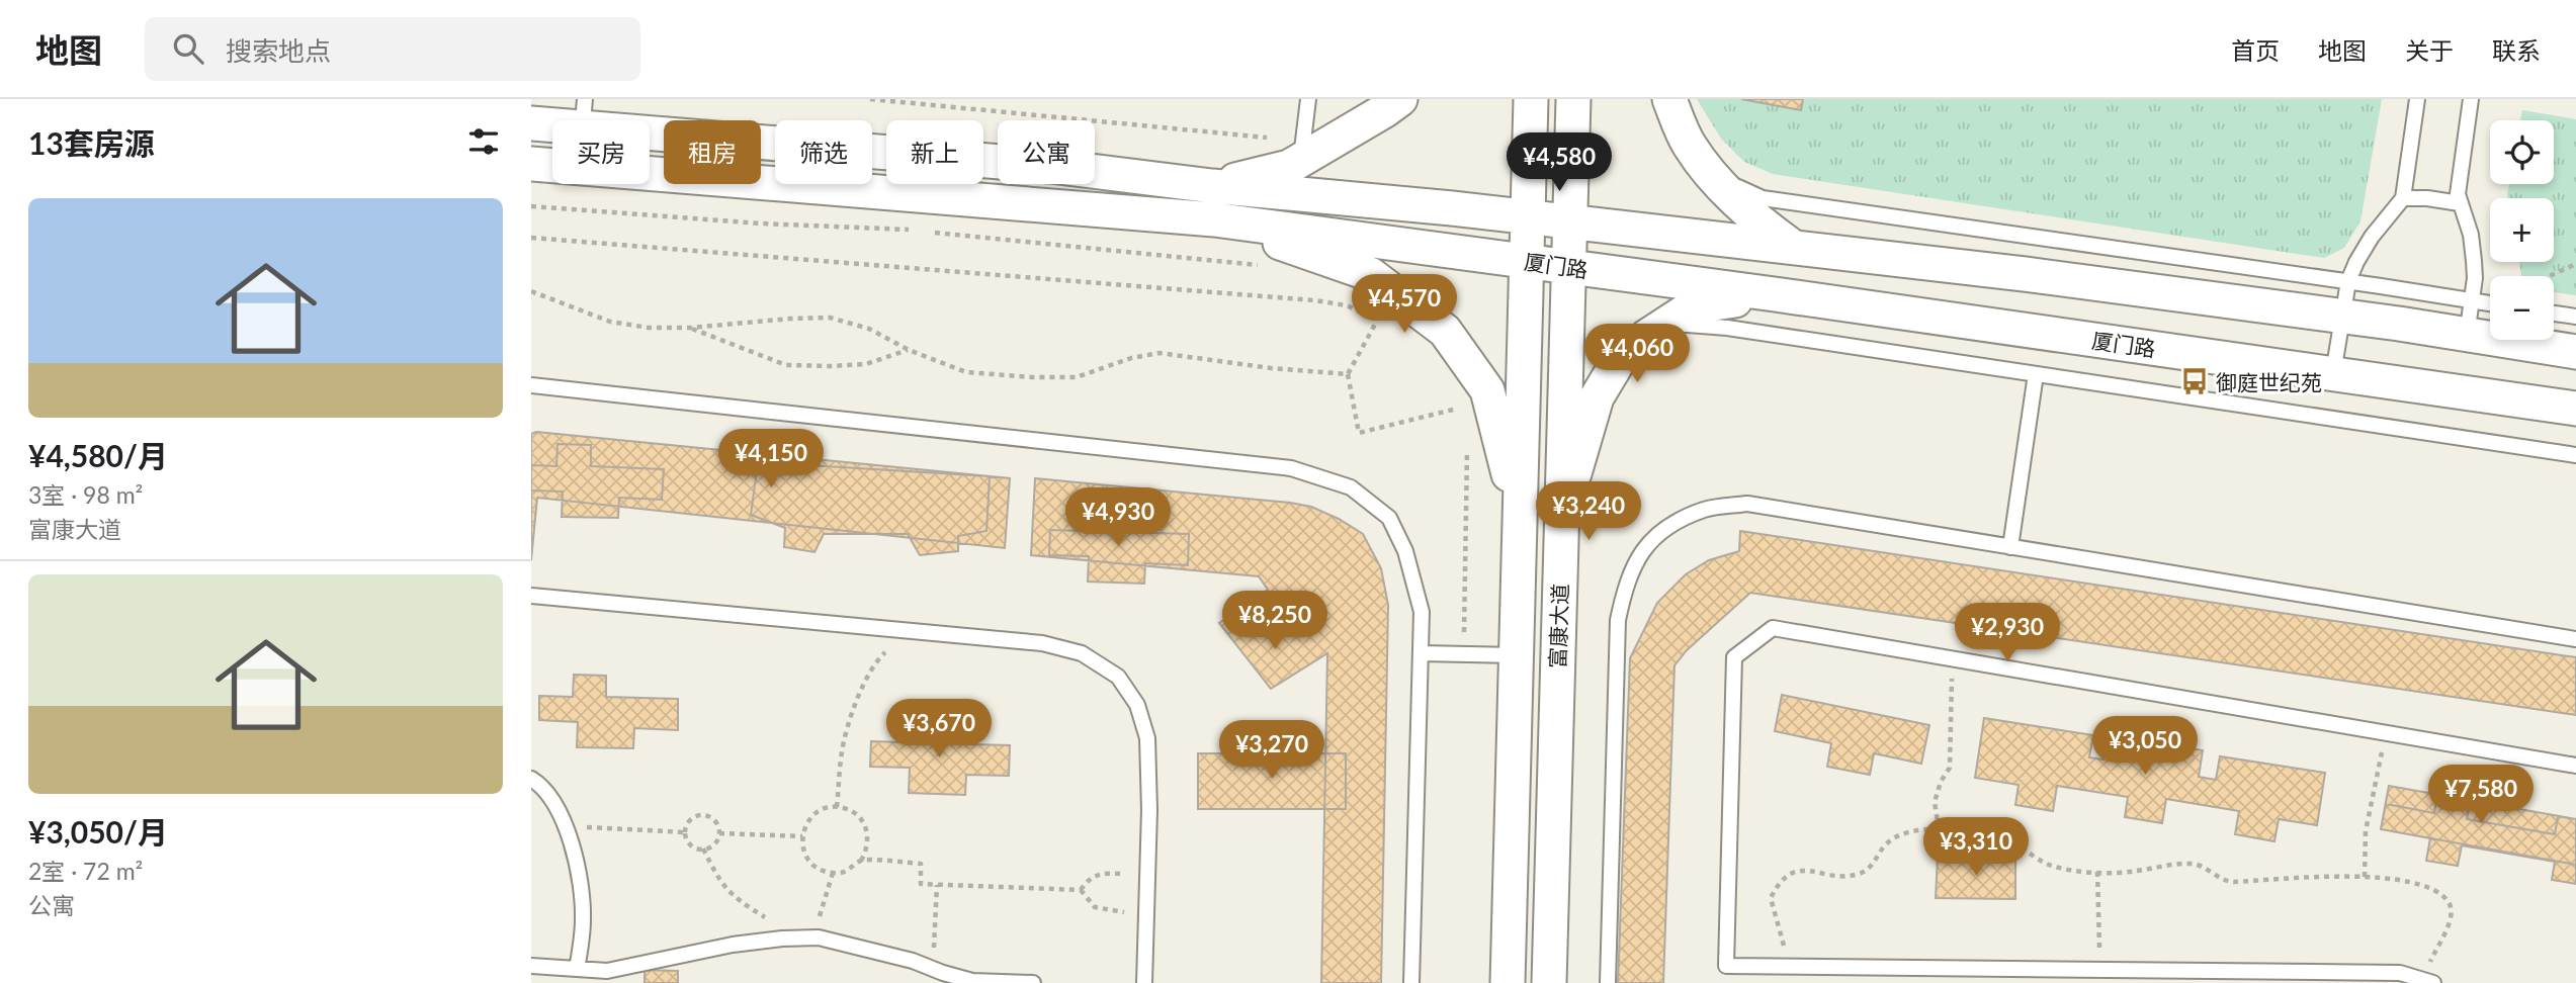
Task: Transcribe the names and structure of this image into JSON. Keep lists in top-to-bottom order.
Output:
{
  "streets": {
    "street": ["厦门路", "富康大道"]
  },
  "crossings": [
    ["厦门路", "富康大道"]
  ],
  "places": {
    "bus stop": ["御庭世纪苑"]
  },
  "page": {
    "header": "地图",
    "search": "搜索地点",
    "nav": [
      "首页",
      "地图",
      "关于",
      "联系"
    ],
    "heading": "13套房源",
    "map_buttons": ["+", "−"],
    "chip": [
      "买房",
      "租房",
      "筛选",
      "新上",
      "公寓"
    ],
    "price": [
      "¥4,580",
      "¥4,570",
      "¥4,060",
      "¥4,150",
      "¥3,240",
      "¥4,930",
      "¥8,250",
      "¥2,930",
      "¥3,670",
      "¥3,050",
      "¥3,270",
      "¥7,580",
      "¥3,310"
    ],
    "list": [
      {
        "name": "¥4,580/月",
        "note": "3室 · 98 m² · 富康大道"
      },
      {
        "name": "¥3,050/月",
        "note": "2室 · 72 m² · 公寓"
      }
    ]
  }
}
